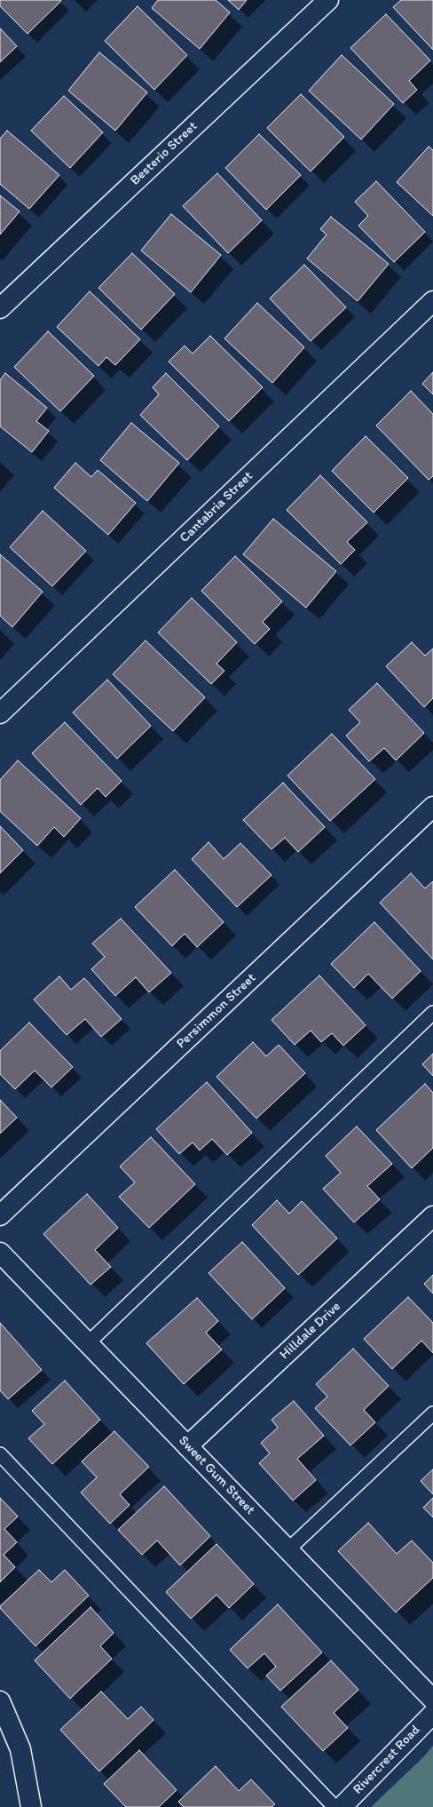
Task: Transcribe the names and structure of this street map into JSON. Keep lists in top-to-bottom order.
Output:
{
  "streets": {
    "street": [
      "Besterio Street",
      "Cantabria Street",
      "Persimmon Street",
      "Hilldale Drive",
      "Sweet Gum Street",
      "Rivercrest Road"
    ]
  },
  "crossings": [
    ["Hilldale Drive", "Sweet Gum Street"]
  ]
}
